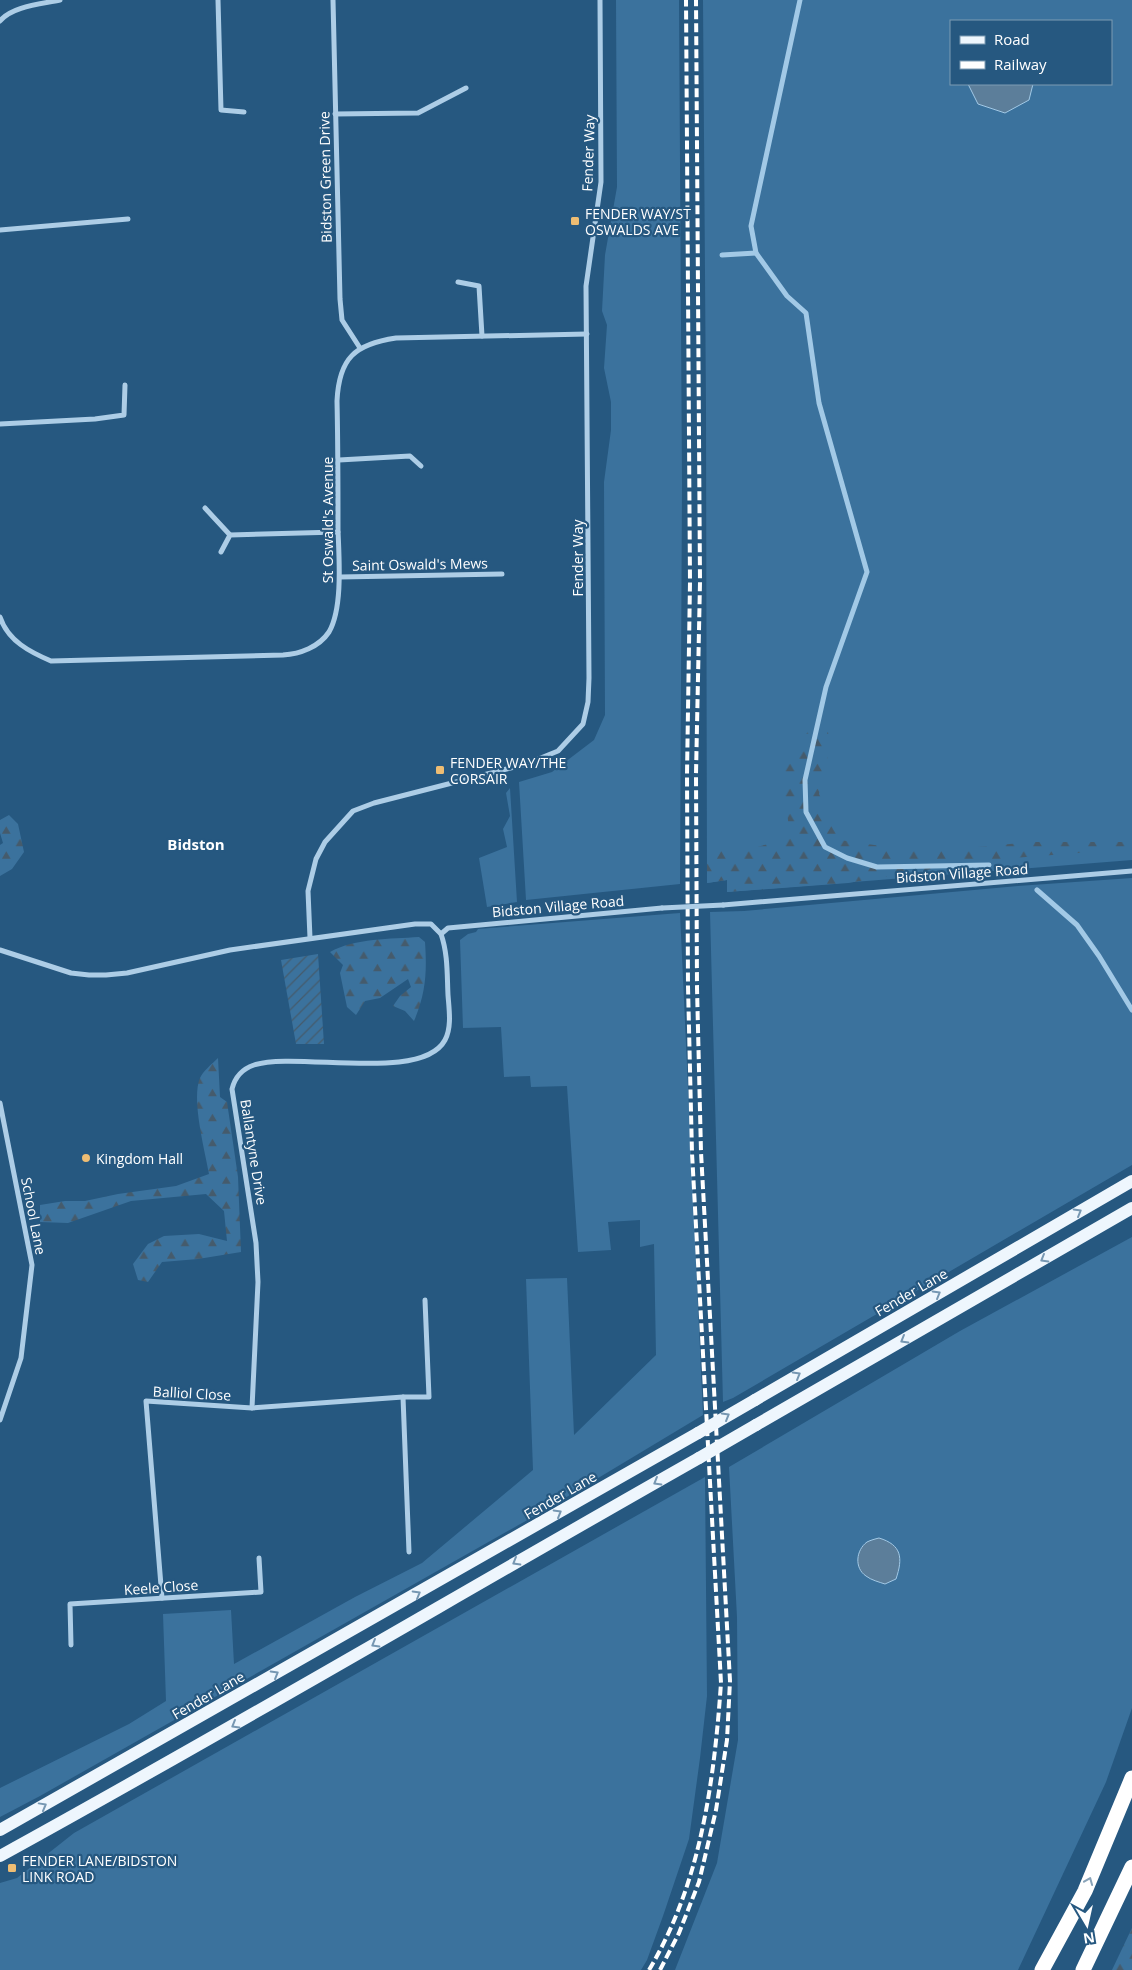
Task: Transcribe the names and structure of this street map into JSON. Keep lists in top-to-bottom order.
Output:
{
  "streets": {
    "main road": ["Fender Lane"],
    "street": [
      "Fender Way",
      "Bidston Green Drive",
      "St Oswald's Avenue",
      "Saint Oswald's Mews",
      "Bidston Village Road",
      "Ballantyne Drive",
      "School Lane",
      "Balliol Close",
      "Keele Close"
    ]
  },
  "crossings": [
    ["Fender Way", "St Oswald's Avenue"],
    ["Bidston Green Drive", "St Oswald's Avenue"],
    ["St Oswald's Avenue", "Saint Oswald's Mews"],
    ["Bidston Village Road", "Ballantyne Drive"],
    ["Ballantyne Drive", "Balliol Close"],
    ["Balliol Close", "Keele Close"]
  ],
  "districts": ["Bidston"],
  "places": {
    "transit": ["FENDER WAY/ST OSWALDS AVE", "FENDER WAY/THE CORSAIR", "FENDER LANE/BIDSTON LINK ROAD"],
    "other": ["Kingdom Hall"]
  },
  "legend": ["Road", "Railway"],
  "north": "bottom"
}
